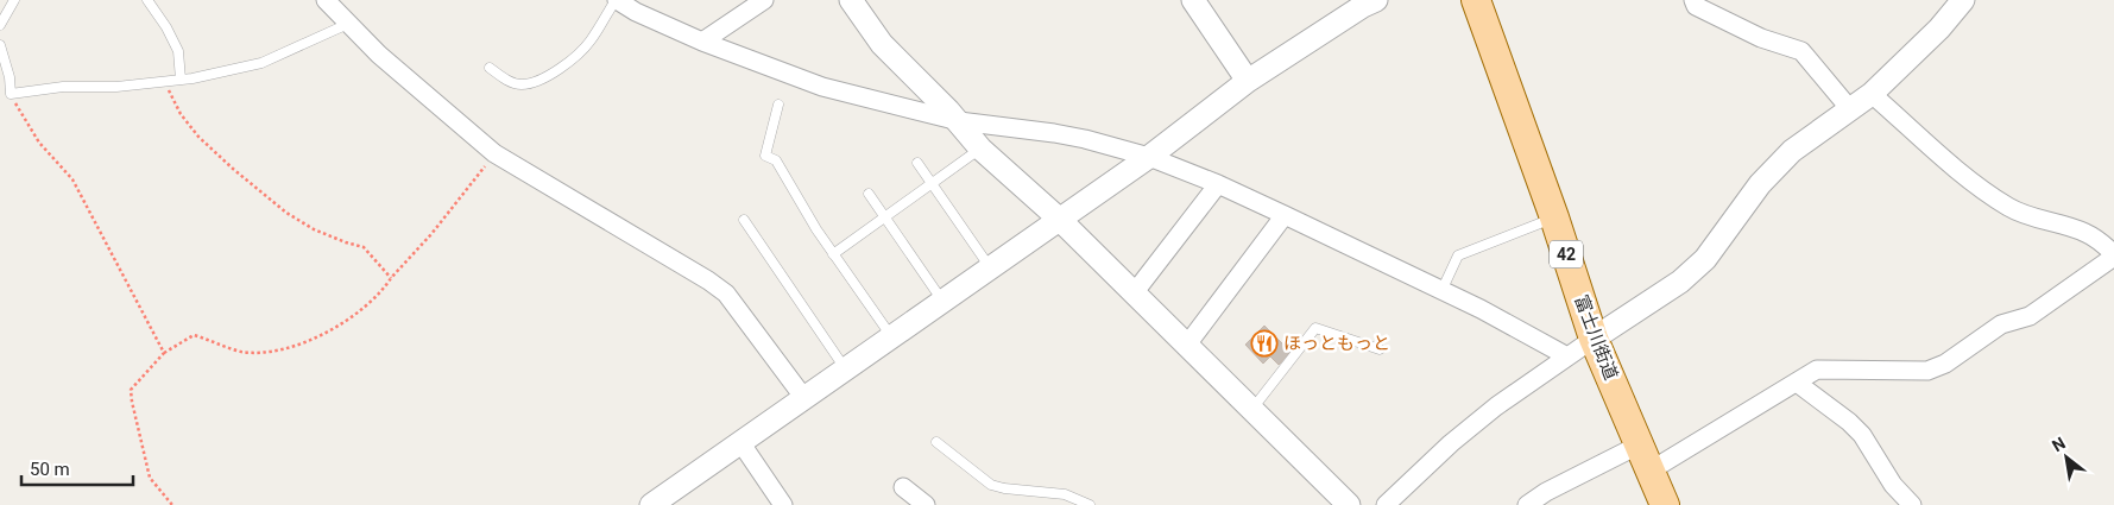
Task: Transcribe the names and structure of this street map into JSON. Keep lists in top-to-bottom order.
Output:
{
  "streets": {
    "main road": ["42", "富士川街道"]
  },
  "places": {
    "restaurant": ["ほっともっと"]
  },
  "scale_bar": "50 m",
  "north": "top left"
}
